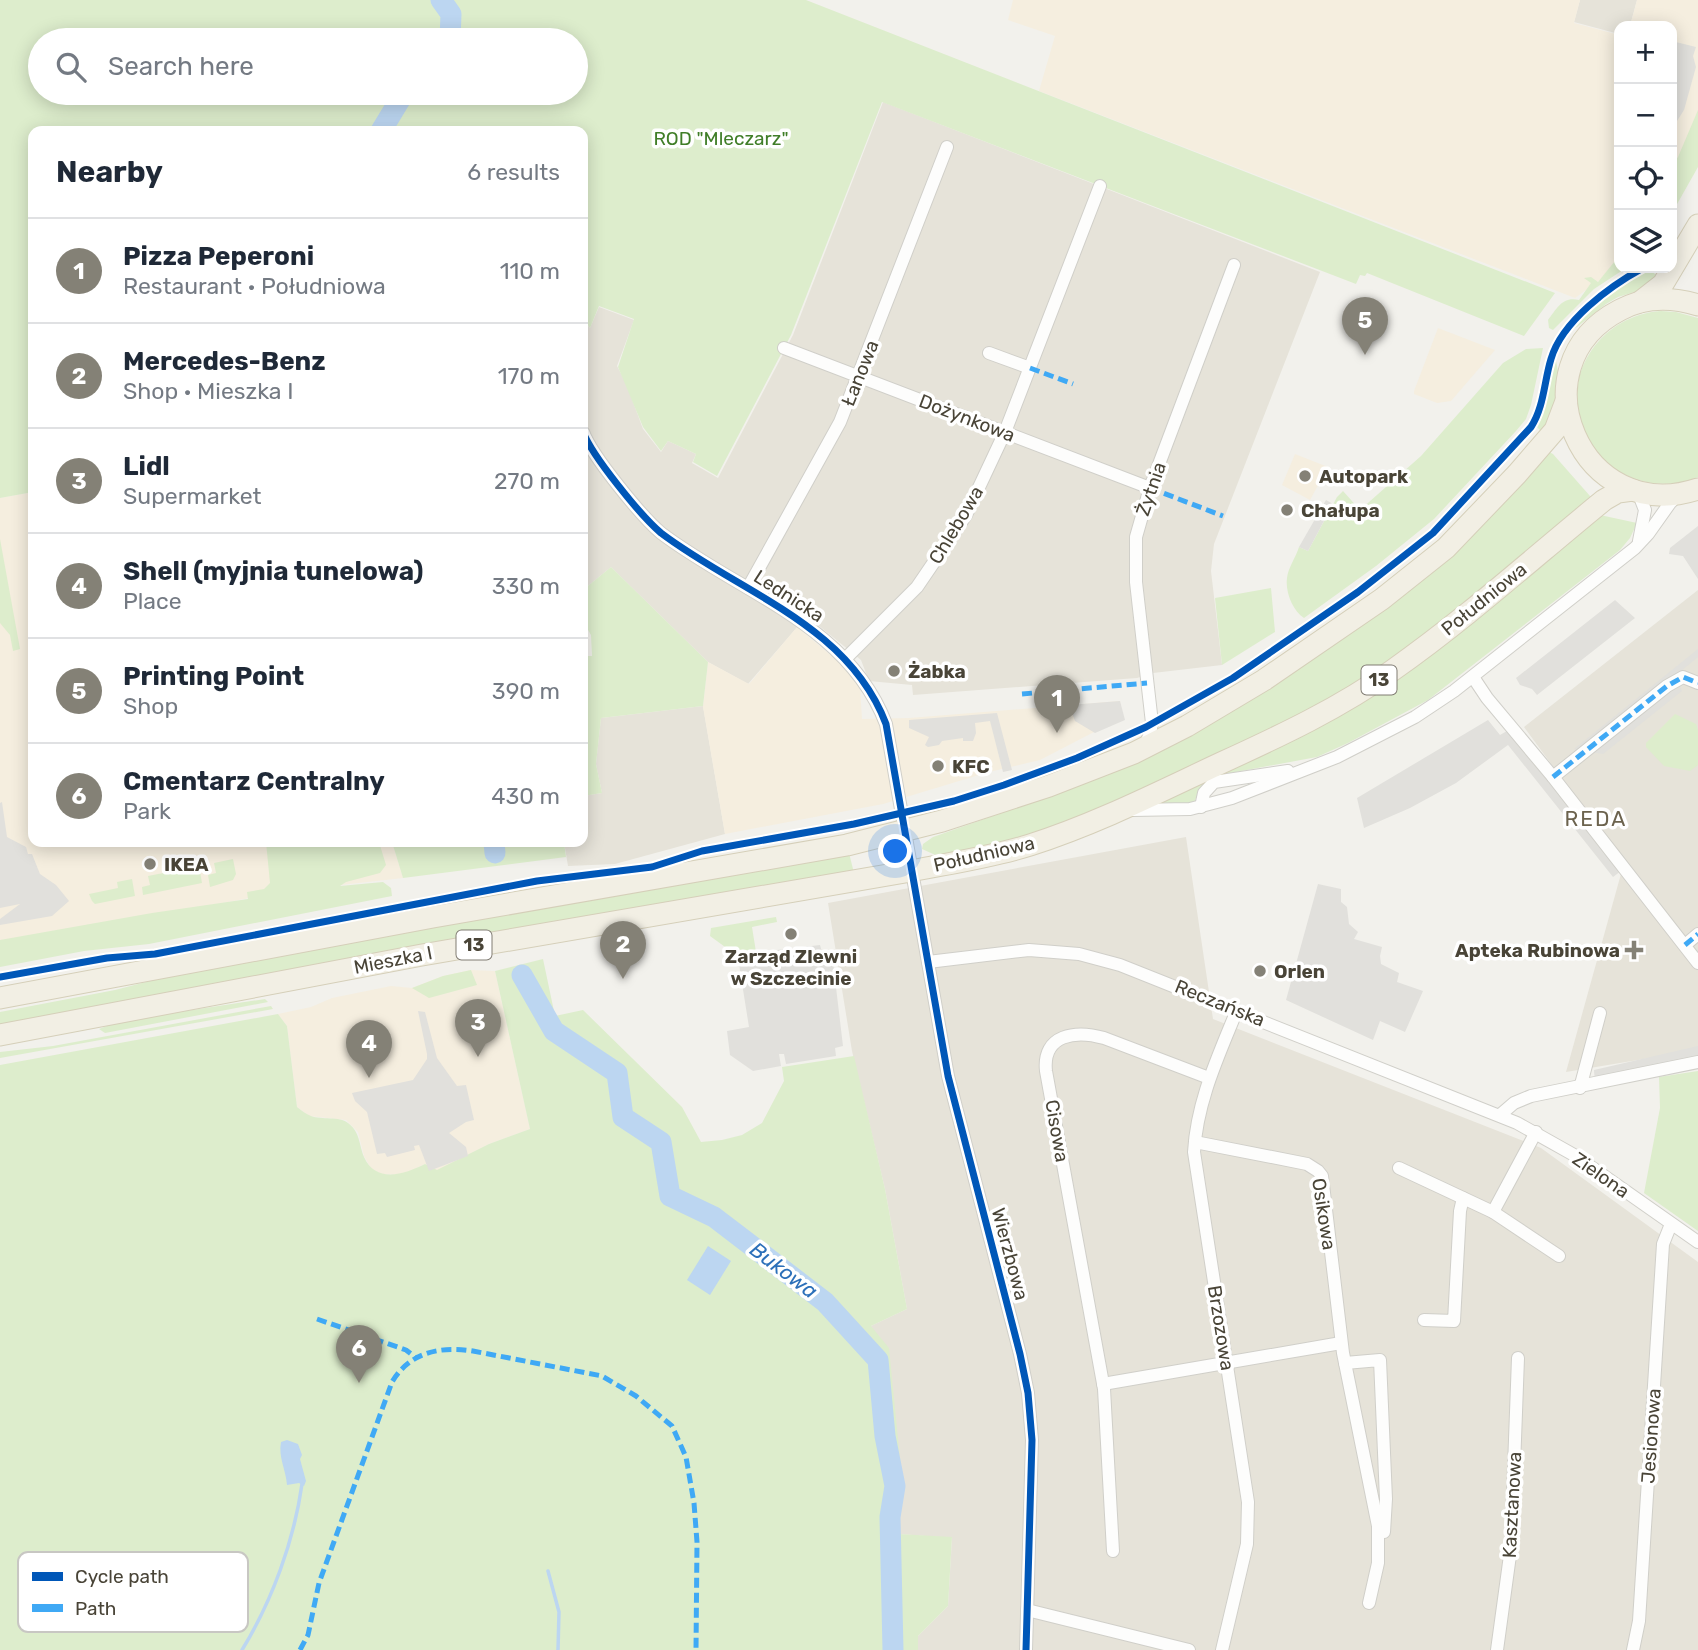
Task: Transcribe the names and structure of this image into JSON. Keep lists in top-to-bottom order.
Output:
{
  "streets": {
    "main road": ["Południowa", "13", "Mieszka I"],
    "street": [
      "Łanowa",
      "Dożynkowa",
      "Żytnia",
      "Chlebowa",
      "Lednicka",
      "Reczańska",
      "Cisowa",
      "Zielona",
      "Osikowa",
      "Wierzbowa",
      "Brzozowa",
      "Jesionowa",
      "Kasztanowa"
    ]
  },
  "crossings": [
    ["Łanowa", "Dożynkowa"],
    ["Łanowa", "Lednicka"],
    ["Dożynkowa", "Żytnia"],
    ["Dożynkowa", "Chlebowa"],
    ["Żytnia", "Południowa"],
    ["Chlebowa", "Lednicka"],
    ["Lednicka", "Południowa"],
    ["Lednicka", "Mieszka I"],
    ["Południowa", "13"],
    ["Południowa", "Mieszka I"],
    ["Południowa", "Wierzbowa"],
    ["Mieszka I", "Wierzbowa"],
    ["Reczańska", "Zielona"],
    ["Reczańska", "Wierzbowa"],
    ["Reczańska", "Brzozowa"],
    ["Cisowa", "Brzozowa"],
    ["Zielona", "Jesionowa"],
    ["Osikowa", "Brzozowa"]
  ],
  "districts": ["REDA"],
  "water": ["Bukowa"],
  "parks": ["ROD \"Mleczarz\""],
  "places": {
    "other": [
      "Autopark",
      "Chałupa",
      "Żabka",
      "KFC",
      "IKEA",
      "Zarząd Zlewni w Szczecinie",
      "Orlen"
    ],
    "health": ["Apteka Rubinowa"]
  },
  "legend": ["Cycle path", "Path"],
  "page": {
    "map_buttons": ["+", "−"],
    "search": "Search here",
    "heading": ["Nearby", "6 results"],
    "list": [
      {
        "mark": "1",
        "name": "Pizza Peperoni",
        "note": "Restaurant · Południowa",
        "value": "110 m"
      },
      {
        "mark": "2",
        "name": "Mercedes-Benz",
        "note": "Shop · Mieszka I",
        "value": "170 m"
      },
      {
        "mark": "3",
        "name": "Lidl",
        "note": "Supermarket",
        "value": "270 m"
      },
      {
        "mark": "4",
        "name": "Shell (myjnia tunelowa)",
        "note": "Place",
        "value": "330 m"
      },
      {
        "mark": "5",
        "name": "Printing Point",
        "note": "Shop",
        "value": "390 m"
      },
      {
        "mark": "6",
        "name": "Cmentarz Centralny",
        "note": "Park",
        "value": "430 m"
      }
    ],
    "pins": [
      "5",
      "1",
      "2",
      "3",
      "4",
      "6"
    ]
  }
}
